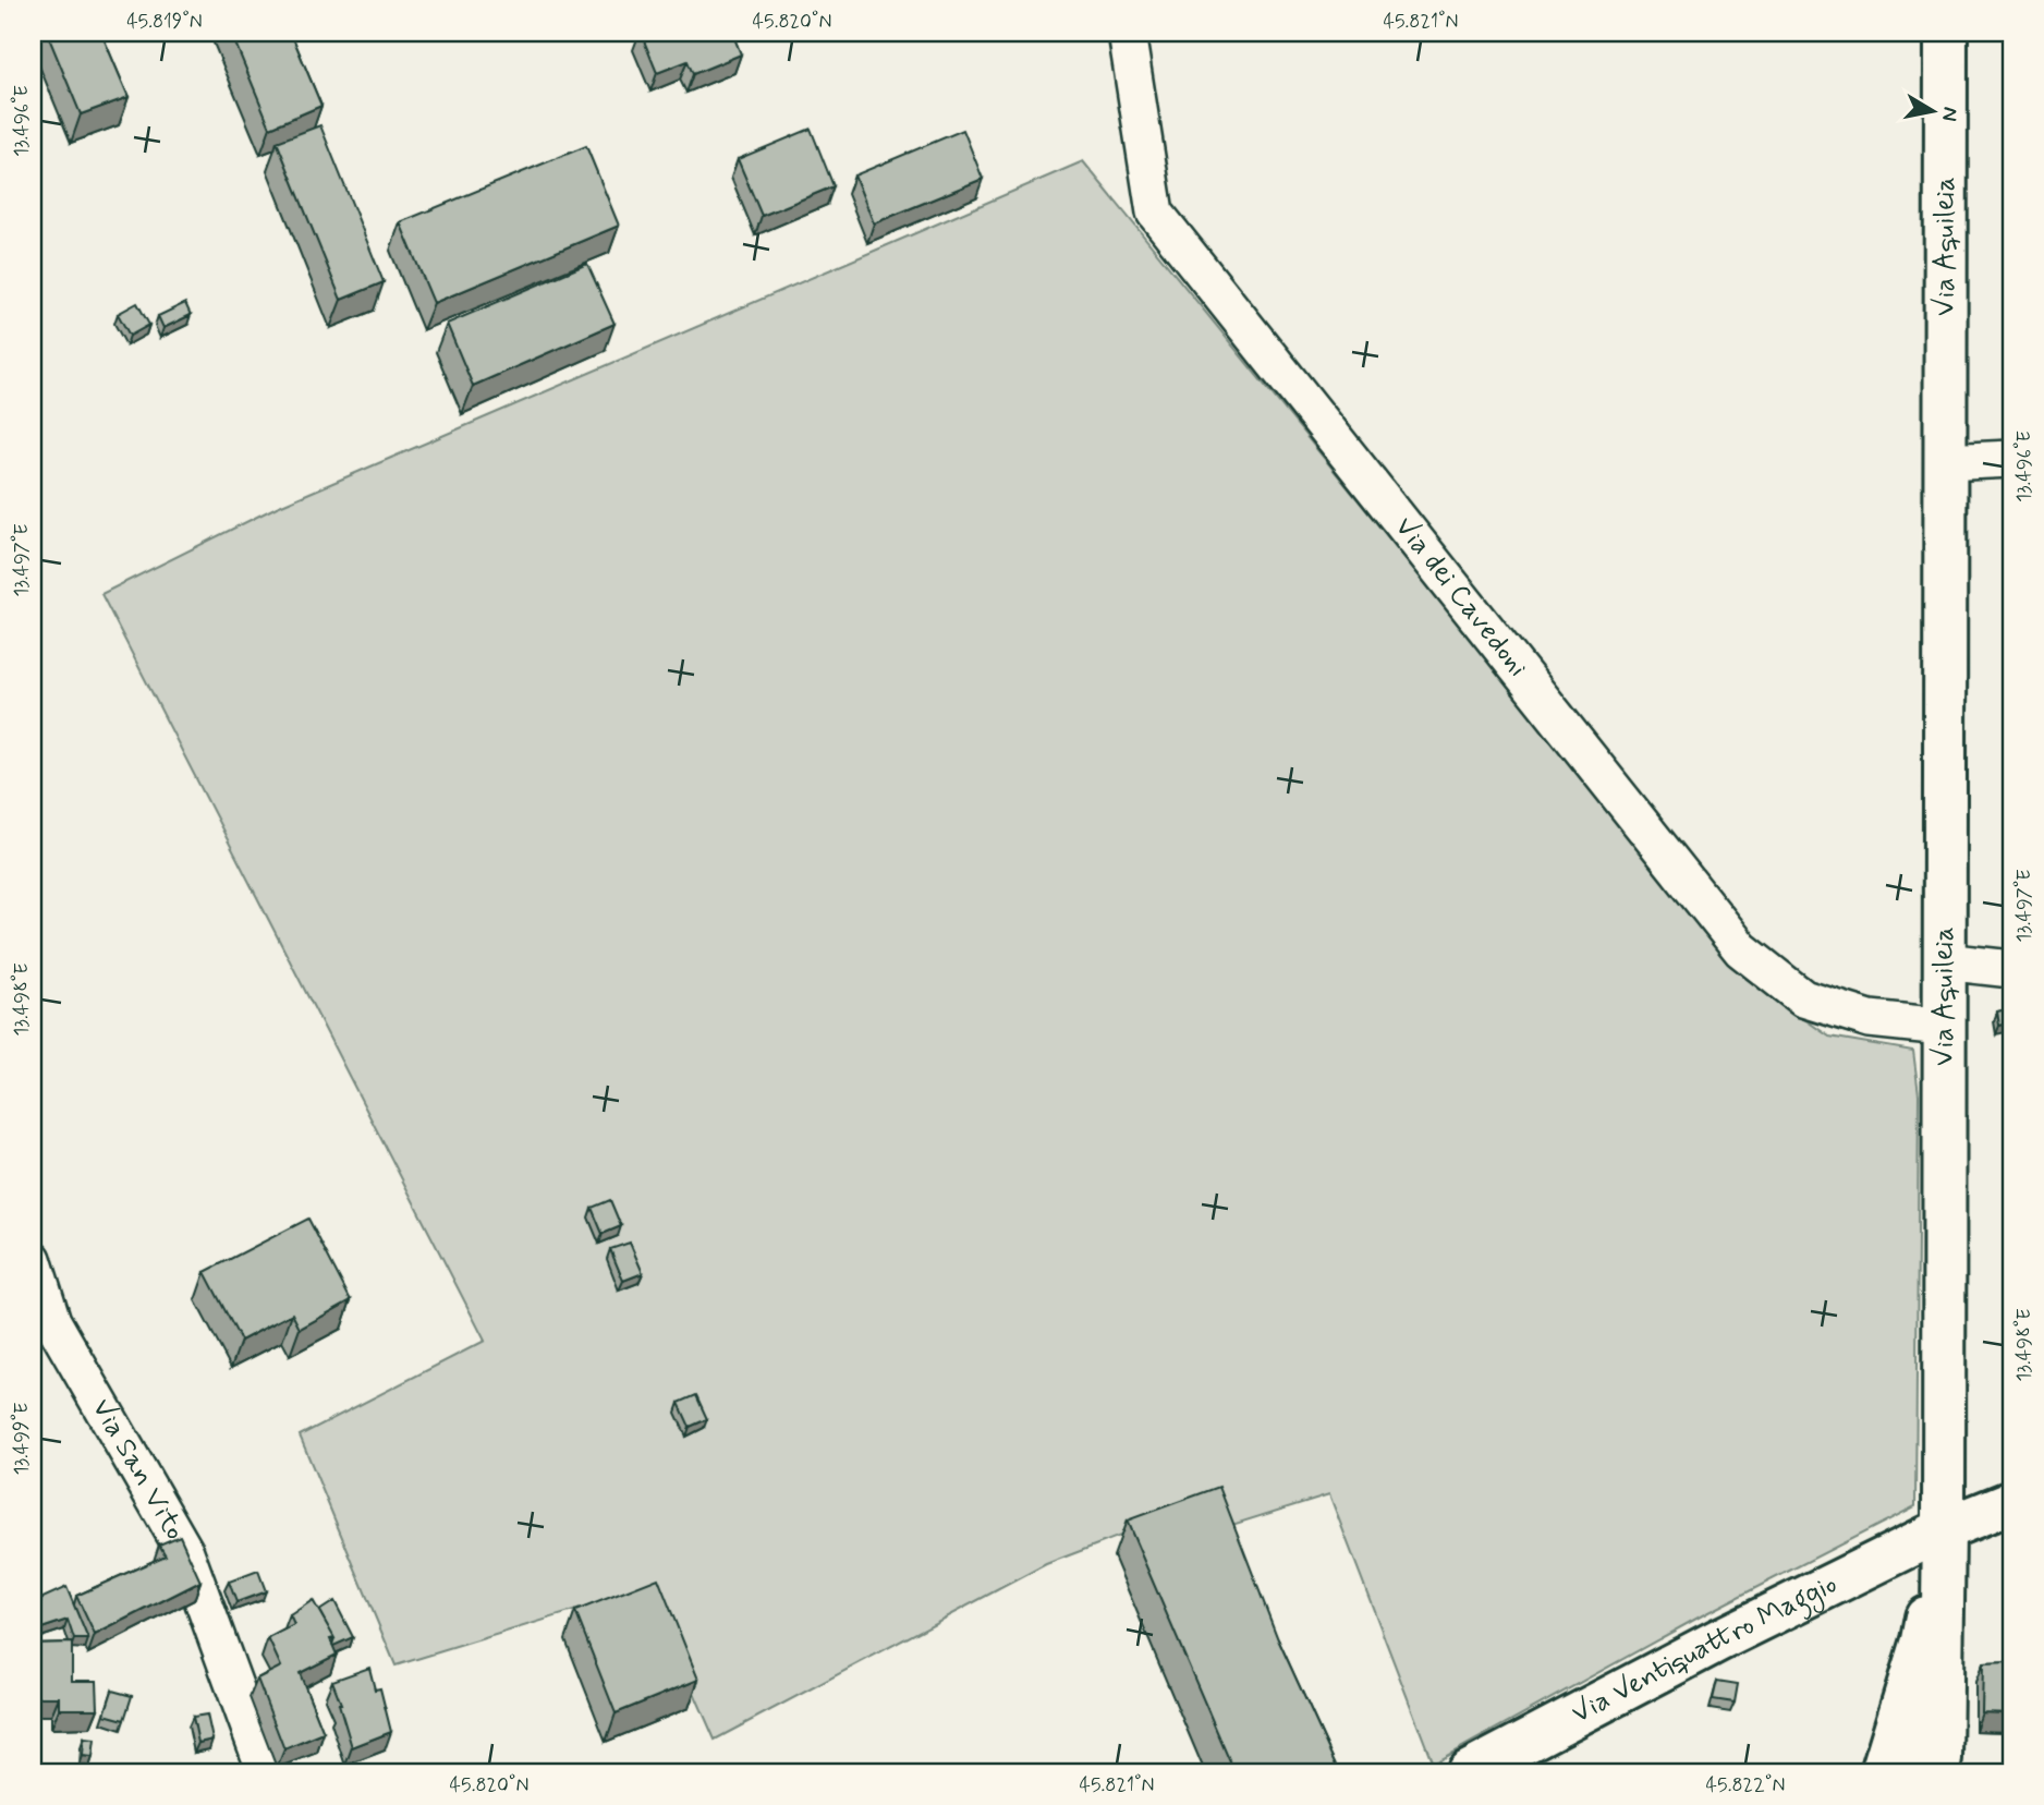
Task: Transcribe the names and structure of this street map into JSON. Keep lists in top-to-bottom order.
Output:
{
  "streets": {
    "main road": ["Via Aquileia", "Via Ventiquattro Maggio"],
    "street": ["Via dei Cavedoni", "Via San Vito"]
  },
  "crossings": [
    ["Via Aquileia", "Via dei Cavedoni"],
    ["Via Aquileia", "Via Ventiquattro Maggio"]
  ],
  "north": "right",
  "coordinates": [
    "45.819°N",
    "45.820°N",
    "45.821°N",
    "13.496°E",
    "13.497°E",
    "13.498°E",
    "13.499°E",
    "45.822°N"
  ]
}
